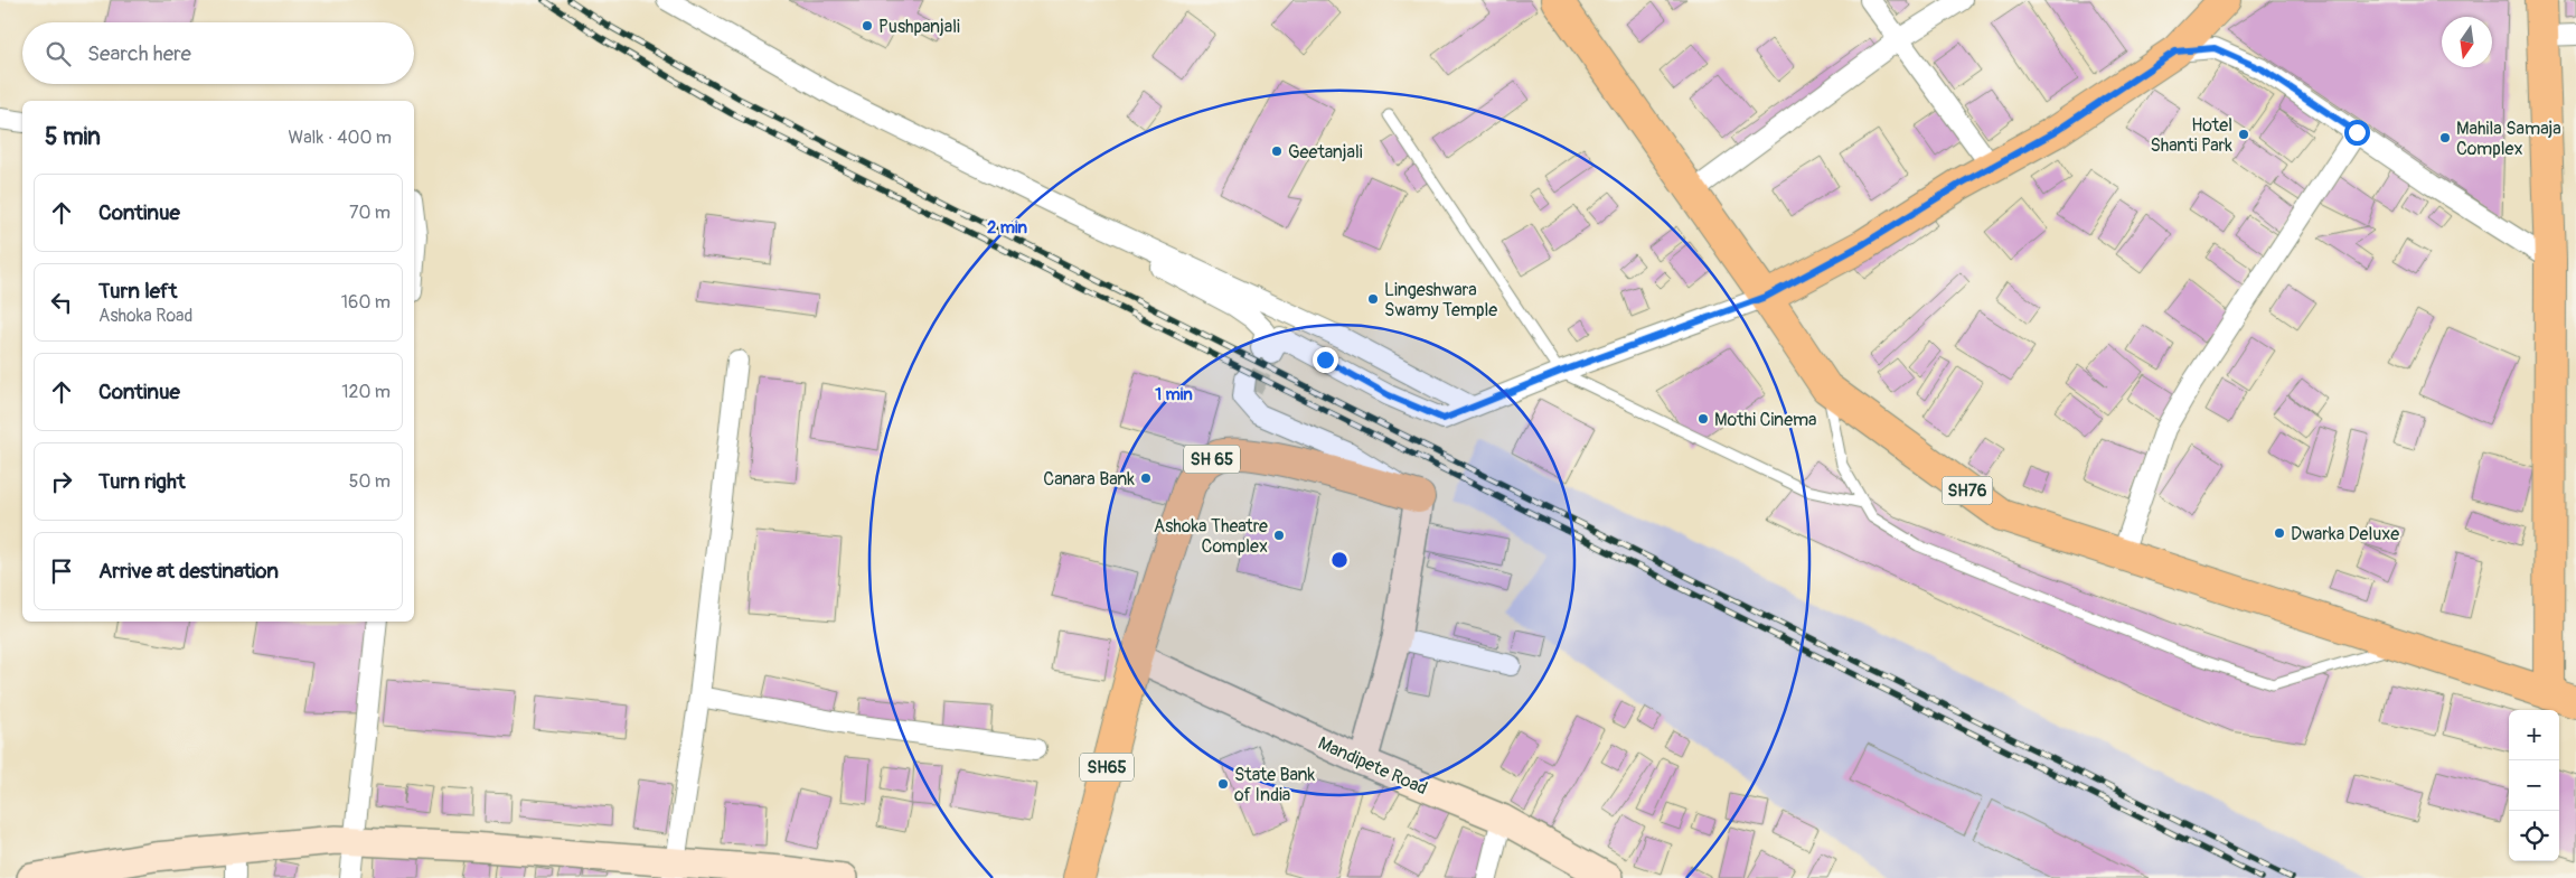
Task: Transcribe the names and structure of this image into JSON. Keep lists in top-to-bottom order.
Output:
{
  "streets": {
    "main road": ["SH 65", "SH76", "SH65"],
    "street": ["Mandipete Road"]
  },
  "crossings": [
    ["SH 65", "Mandipete Road"],
    ["SH 65", "SH65"],
    ["Mandipete Road", "SH65"]
  ],
  "places": [
    "Pushpanjali",
    "Hotel Shanti Park",
    "Mahila Samaja Complex",
    "Geetanjali",
    "Lingeshwara Swamy Temple",
    "Mothi Cinema",
    "Canara Bank",
    "Dwarka Deluxe",
    "Ashoka Theatre Complex",
    "State Bank of India"
  ],
  "north": "bottom",
  "page": {
    "search": "Search here",
    "heading": ["5 min", "Walk · 400 m"],
    "list": [
      ["Continue", "70 m"],
      ["Turn left", "Ashoka Road", "160 m"],
      ["Continue", "120 m"],
      ["Turn right", "50 m"],
      "Arrive at destination"
    ],
    "map_buttons": ["+", "−"]
  },
  "rings": ["2 min", "1 min"]
}
